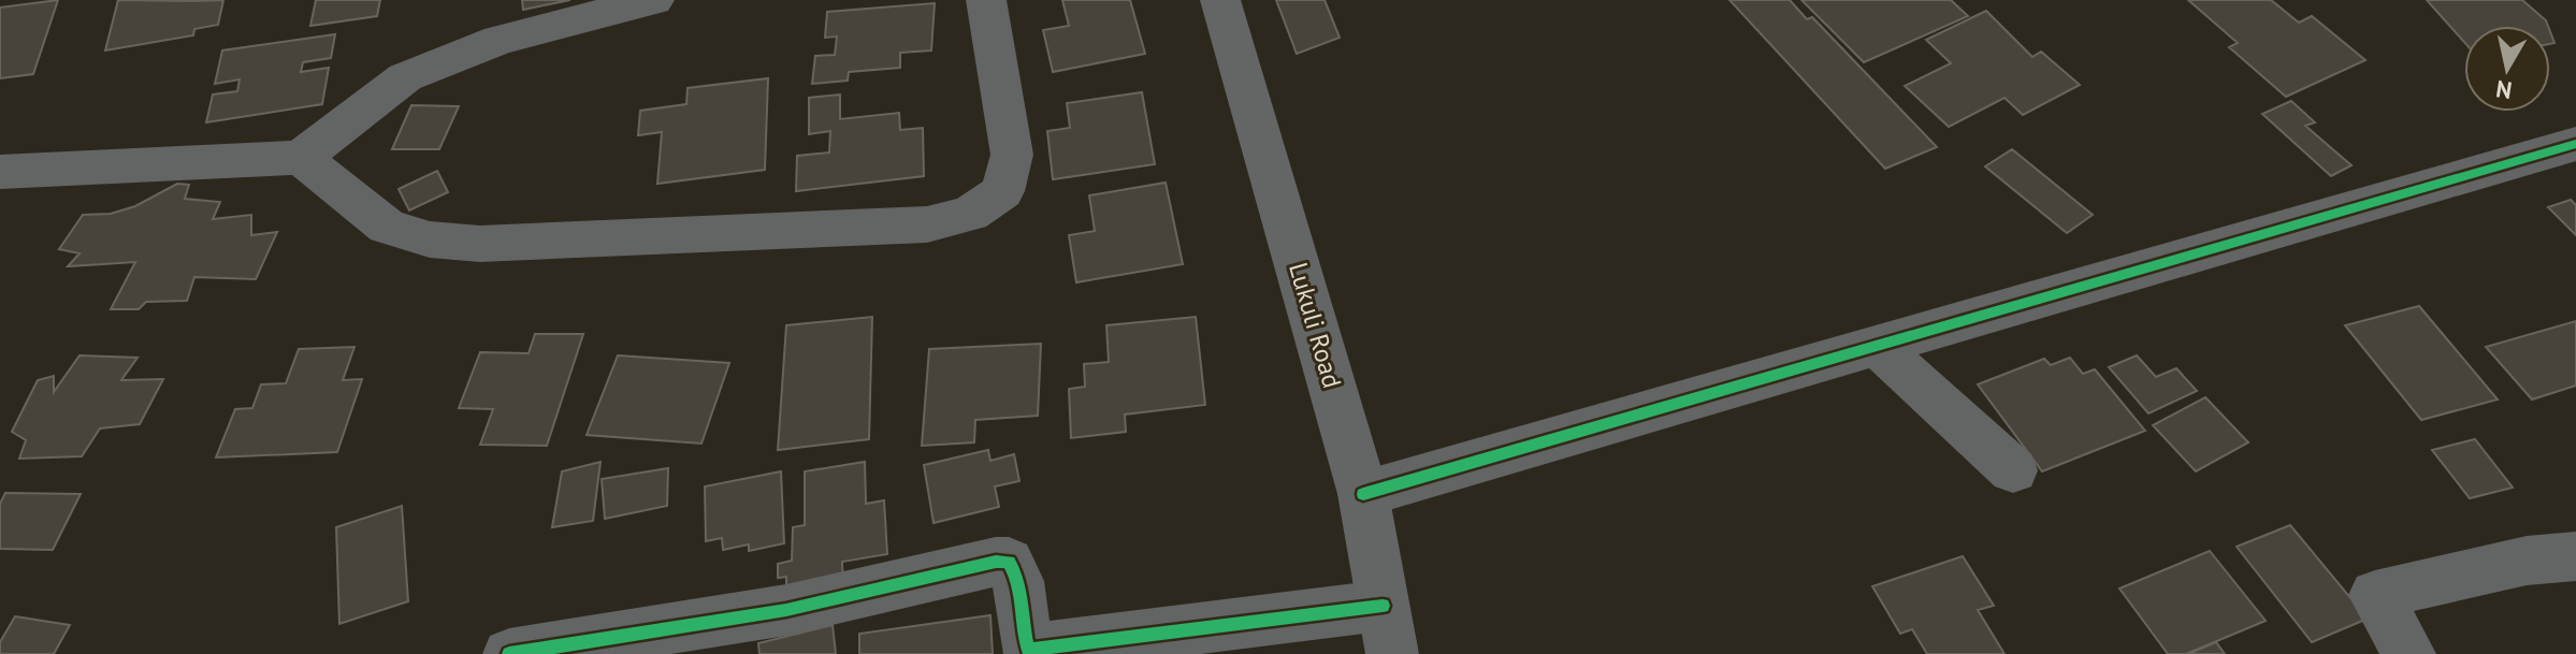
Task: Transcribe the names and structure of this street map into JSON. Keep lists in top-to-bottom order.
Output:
{
  "streets": {
    "street": ["Lukuli Road"]
  },
  "north": "bottom"
}
